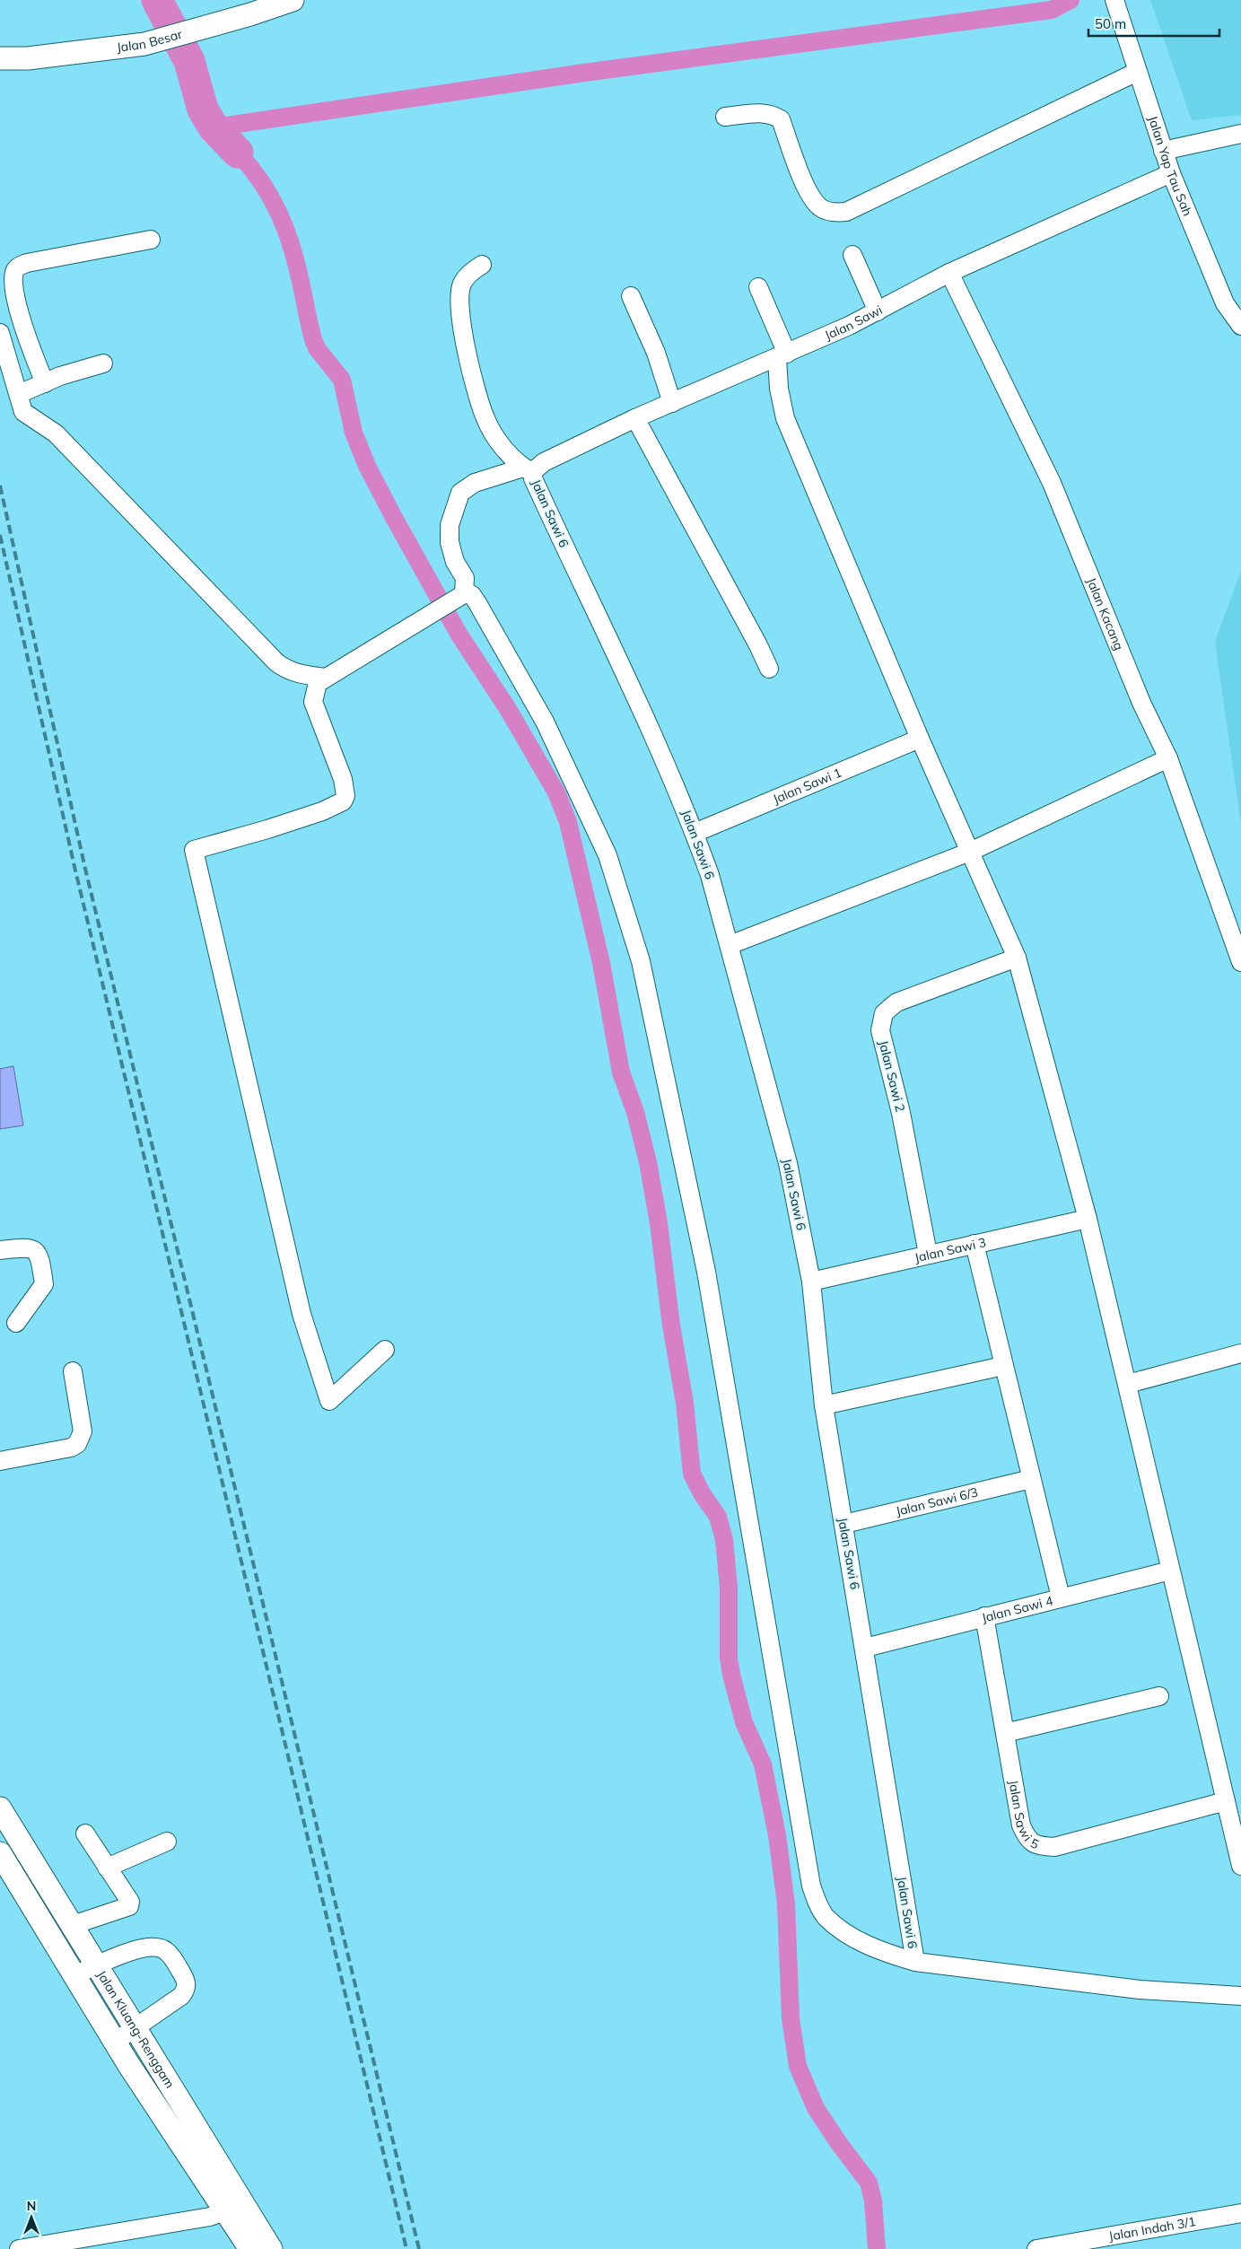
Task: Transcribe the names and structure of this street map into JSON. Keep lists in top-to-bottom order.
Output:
{
  "streets": {
    "main road": ["Jalan Besar", "Jalan Kluang-Renggam"],
    "street": [
      "Jalan Yap Tau Sah",
      "Jalan Sawi",
      "Jalan Sawi 6",
      "Jalan Kacang",
      "Jalan Sawi 1",
      "Jalan Sawi 2",
      "Jalan Sawi 3",
      "Jalan Sawi 6/3",
      "Jalan Sawi 4",
      "Jalan Sawi 5",
      "Jalan Indah 3/1"
    ]
  },
  "crossings": [
    ["Jalan Yap Tau Sah", "Jalan Sawi"],
    ["Jalan Sawi", "Jalan Sawi 6"],
    ["Jalan Sawi", "Jalan Kacang"],
    ["Jalan Sawi 6", "Jalan Sawi 1"],
    ["Jalan Sawi 6", "Jalan Sawi 3"],
    ["Jalan Sawi 6", "Jalan Sawi 6/3"],
    ["Jalan Sawi 6", "Jalan Sawi 4"],
    ["Jalan Sawi 2", "Jalan Sawi 3"],
    ["Jalan Sawi 4", "Jalan Sawi 5"]
  ],
  "scale_bar": "50 m",
  "north": "top"
}
